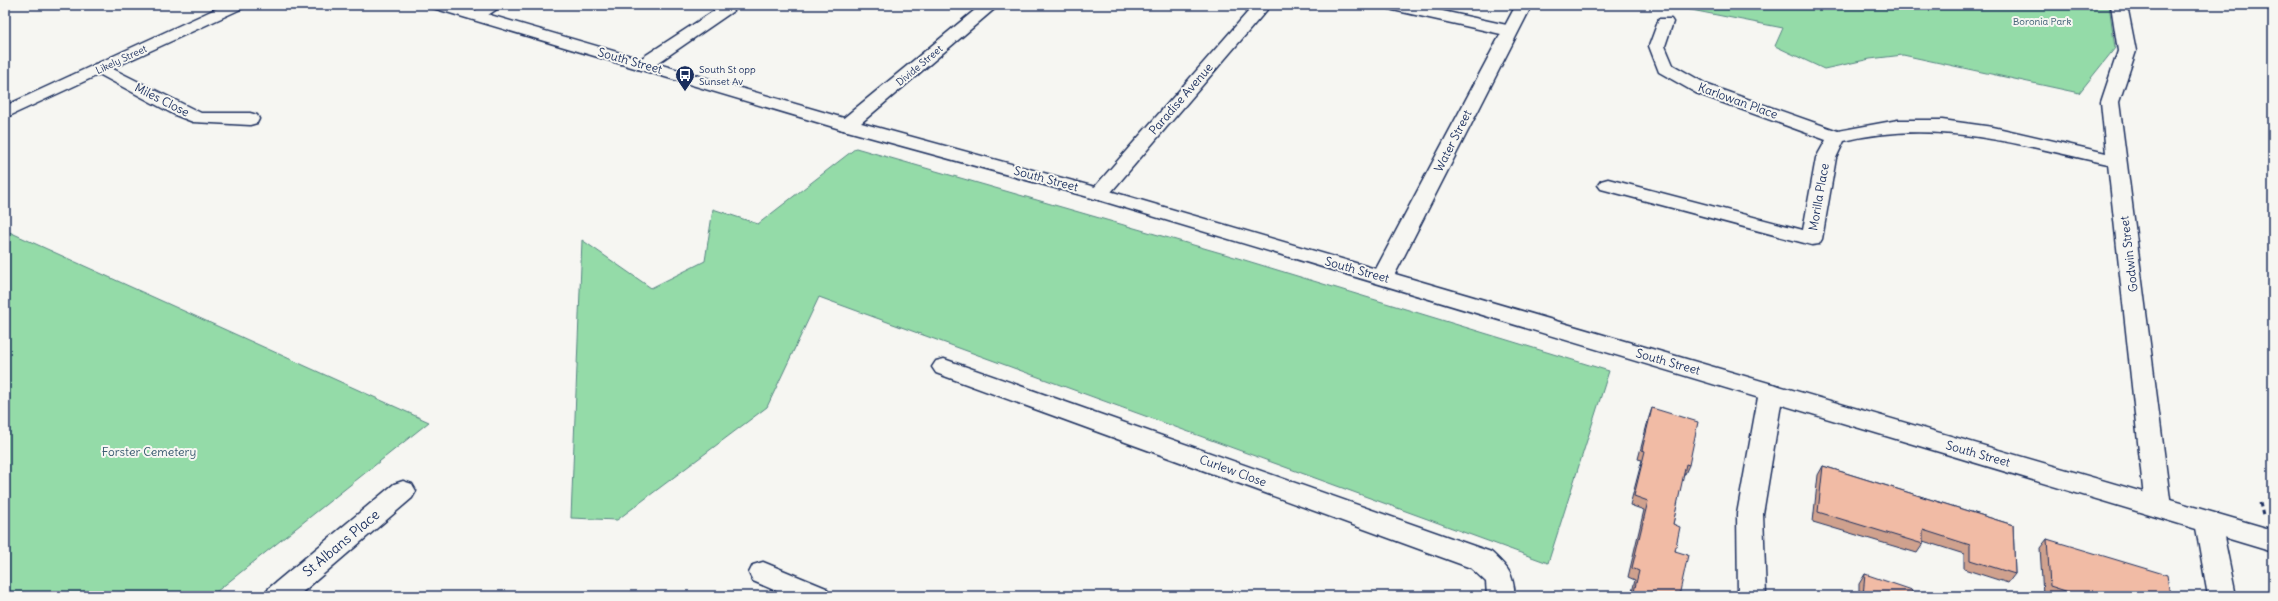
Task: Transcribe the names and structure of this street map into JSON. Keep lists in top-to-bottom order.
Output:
{
  "streets": {
    "street": [
      "Likely Street",
      "South Street",
      "Divide Street",
      "Paradise Avenue",
      "Miles Close",
      "Karlowan Place",
      "Water Street",
      "Morilla Place",
      "Godwin Street",
      "Curlew Close",
      "St Albans Place"
    ]
  },
  "crossings": [
    ["Likely Street", "Miles Close"],
    ["South Street", "Divide Street"],
    ["South Street", "Paradise Avenue"],
    ["South Street", "Water Street"],
    ["South Street", "Godwin Street"],
    ["Karlowan Place", "Morilla Place"]
  ],
  "parks": ["Boronia Park", "Forster Cemetery"],
  "places": {
    "bus stop": ["South St opp Sunset Av"]
  }
}
